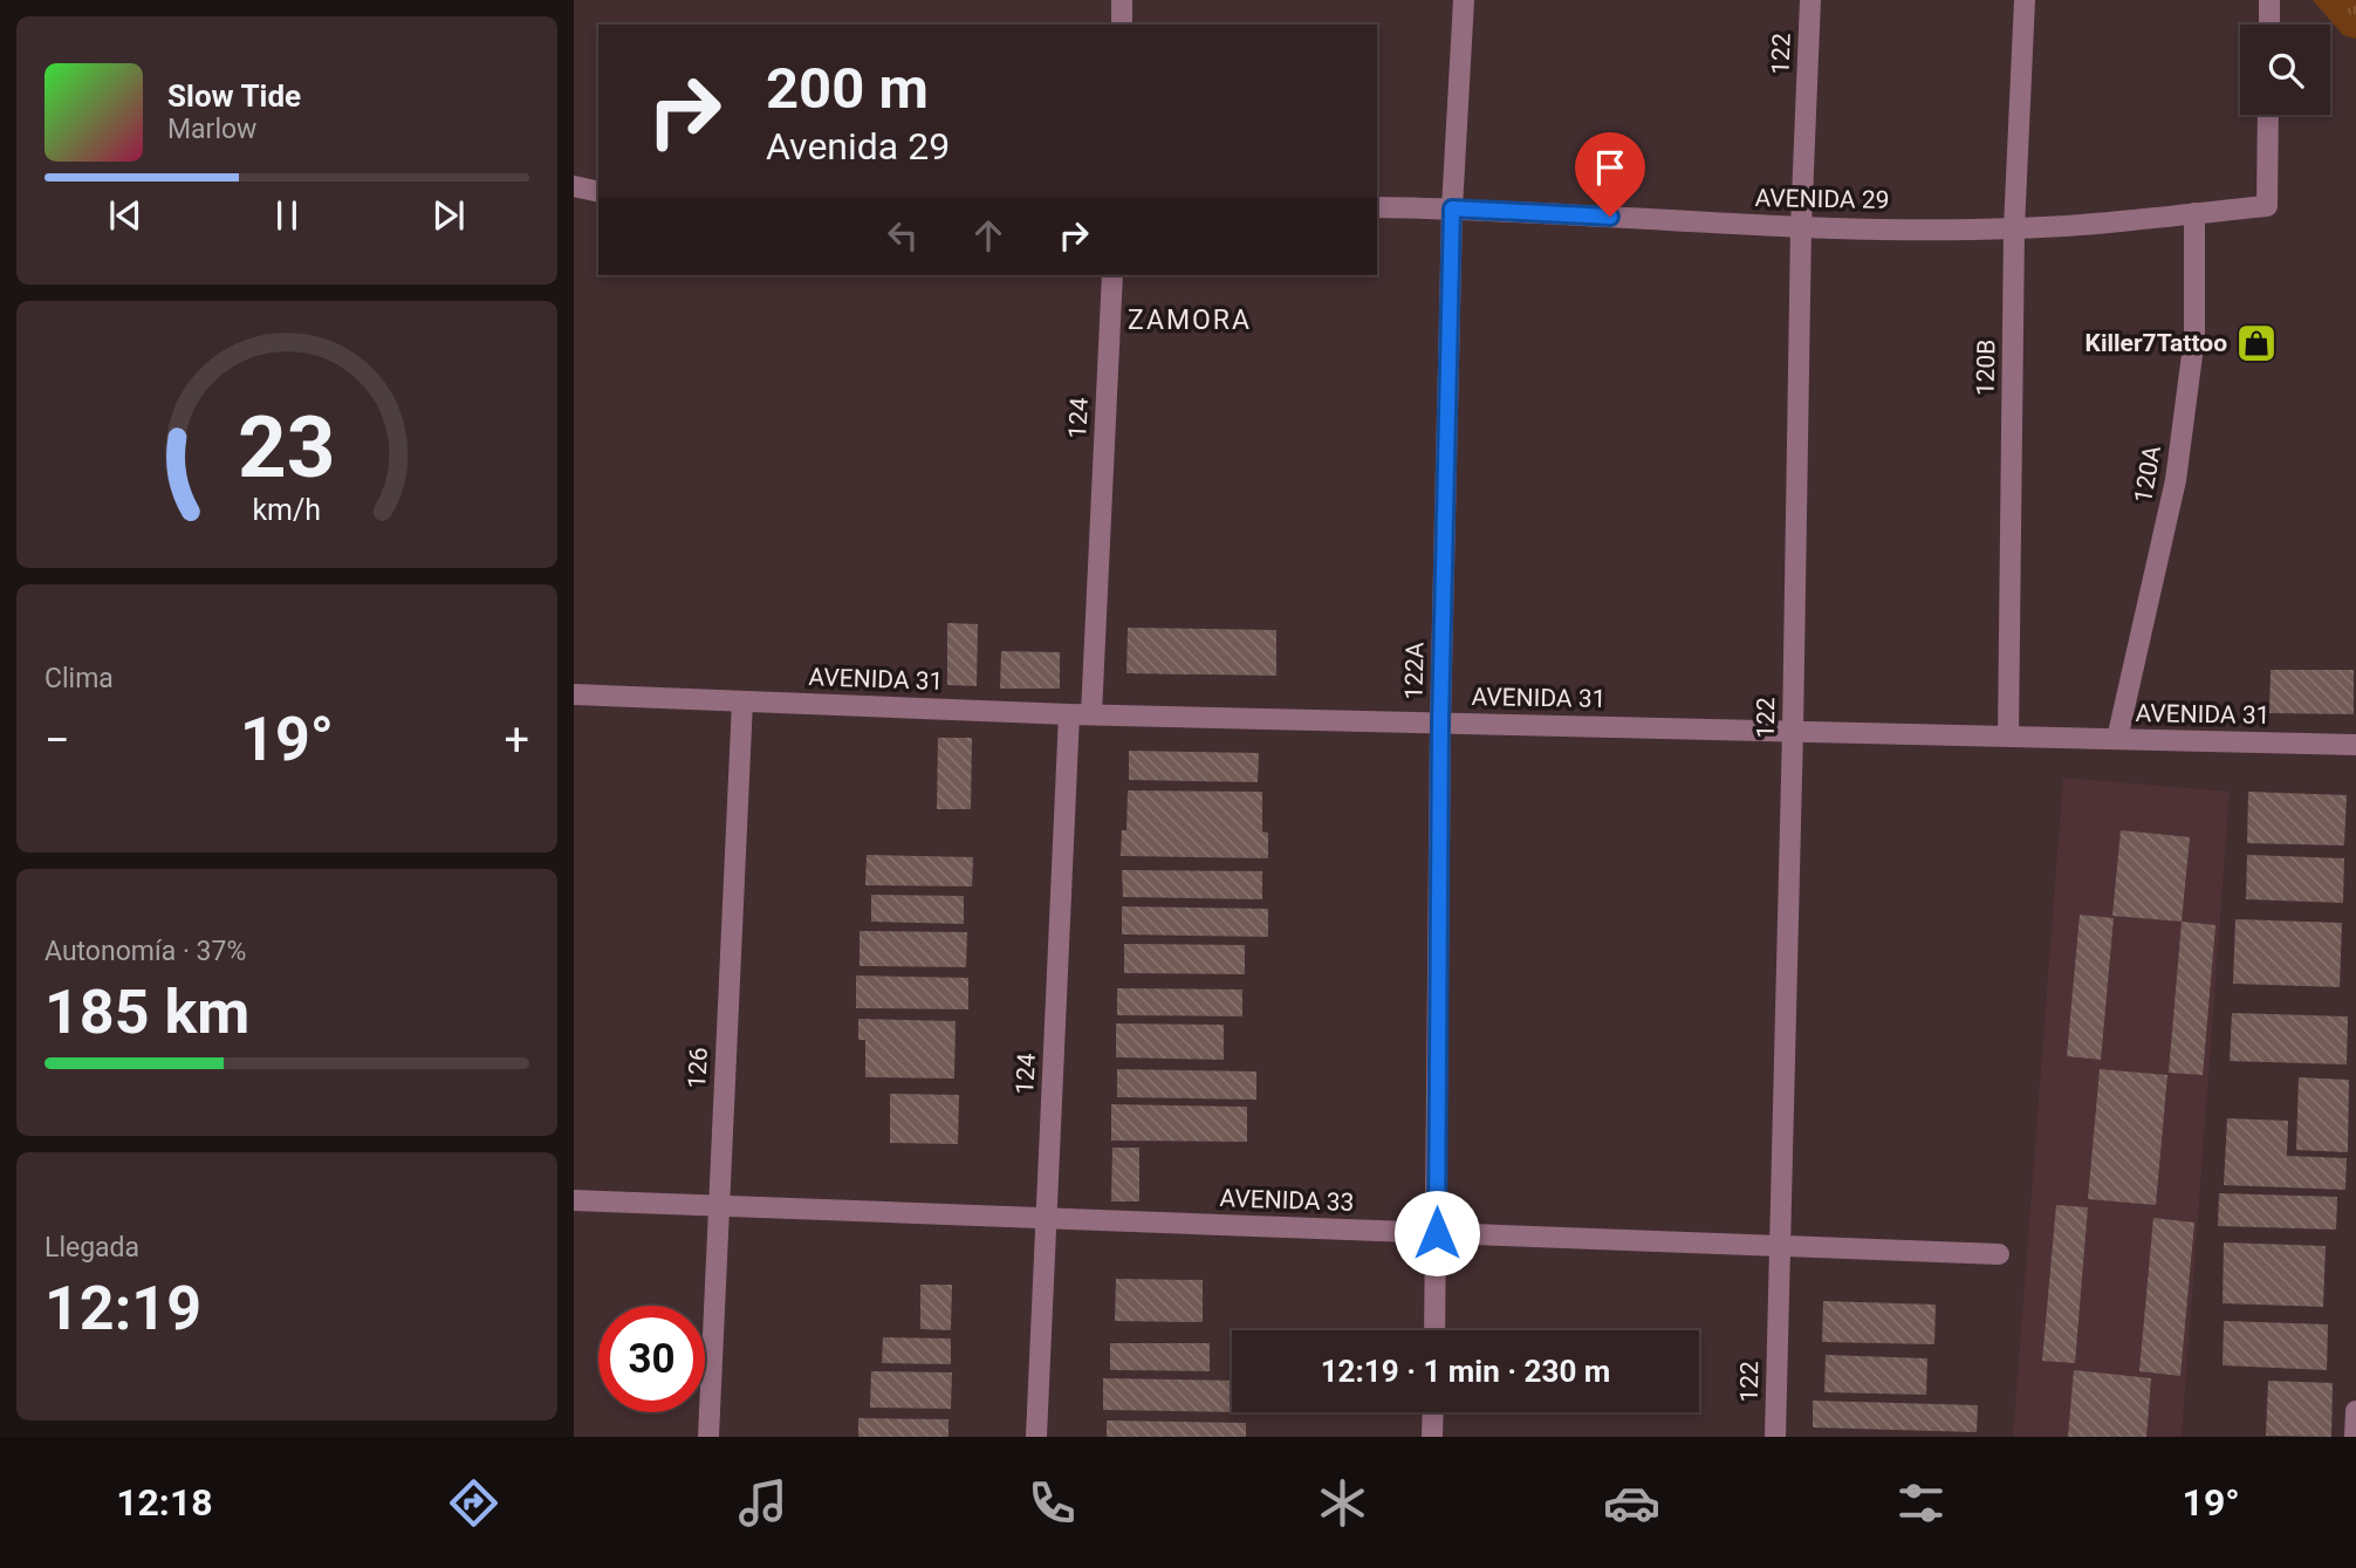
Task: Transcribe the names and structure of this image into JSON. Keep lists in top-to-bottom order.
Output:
{
  "streets": {
    "street": [
      "122",
      "AVENIDA 29",
      "120B",
      "124",
      "120A",
      "122A",
      "AVENIDA 31",
      "126",
      "AVENIDA 33"
    ]
  },
  "crossings": [
    ["122", "AVENIDA 29"],
    ["122", "AVENIDA 31"],
    ["122", "AVENIDA 33"],
    ["AVENIDA 29", "120B"],
    ["AVENIDA 29", "120A"],
    ["AVENIDA 29", "122A"],
    ["120B", "AVENIDA 31"],
    ["124", "AVENIDA 31"],
    ["124", "AVENIDA 33"],
    ["120A", "AVENIDA 31"],
    ["122A", "AVENIDA 31"],
    ["122A", "AVENIDA 33"],
    ["AVENIDA 31", "126"],
    ["126", "AVENIDA 33"]
  ],
  "districts": ["ZAMORA"],
  "places": {
    "shop": ["Killer7Tattoo"]
  },
  "page": {
    "turn": ["200 m", "Avenida 29"],
    "song": ["Slow Tide", "Marlow"],
    "tile": [
      "Clima",
      ["Autonomía · 37%", "185 km"],
      ["Llegada", "12:19"]
    ],
    "heat": ["−", "19°", "+"],
    "limit": "30",
    "trip": "12:19 · 1 min · 230 m",
    "tabs": ["12:18", "19°"],
    "gauge": ["23", "km/h"]
  }
}
